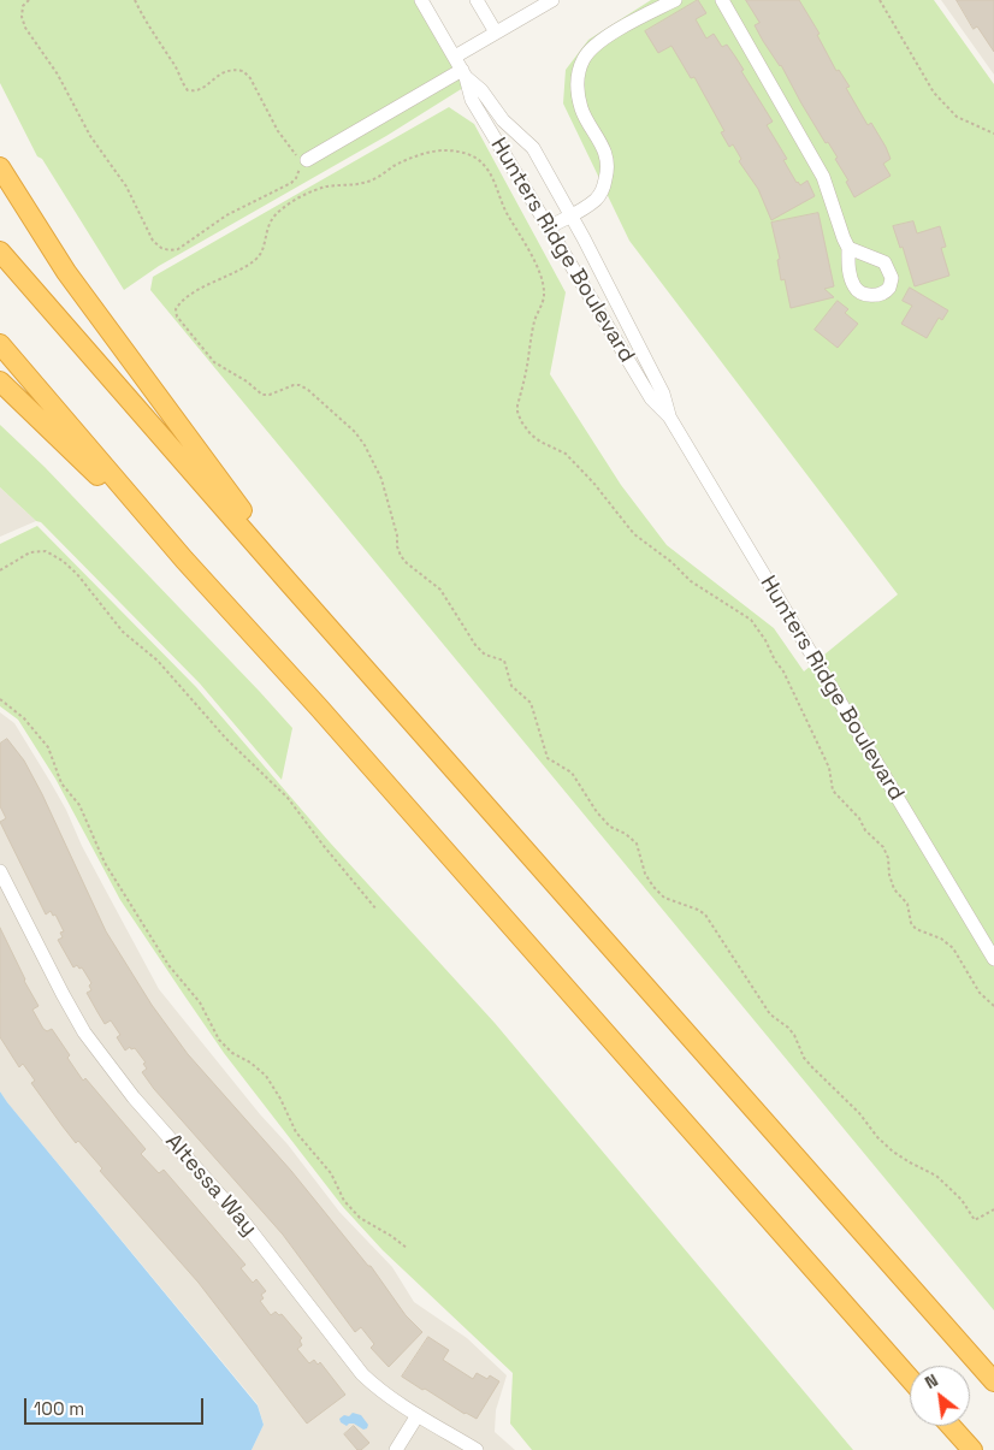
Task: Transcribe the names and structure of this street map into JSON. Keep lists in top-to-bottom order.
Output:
{
  "streets": {
    "street": ["Hunters Ridge Boulevard", "Altessa Way"]
  },
  "scale_bar": "100 m",
  "north": "top left"
}
